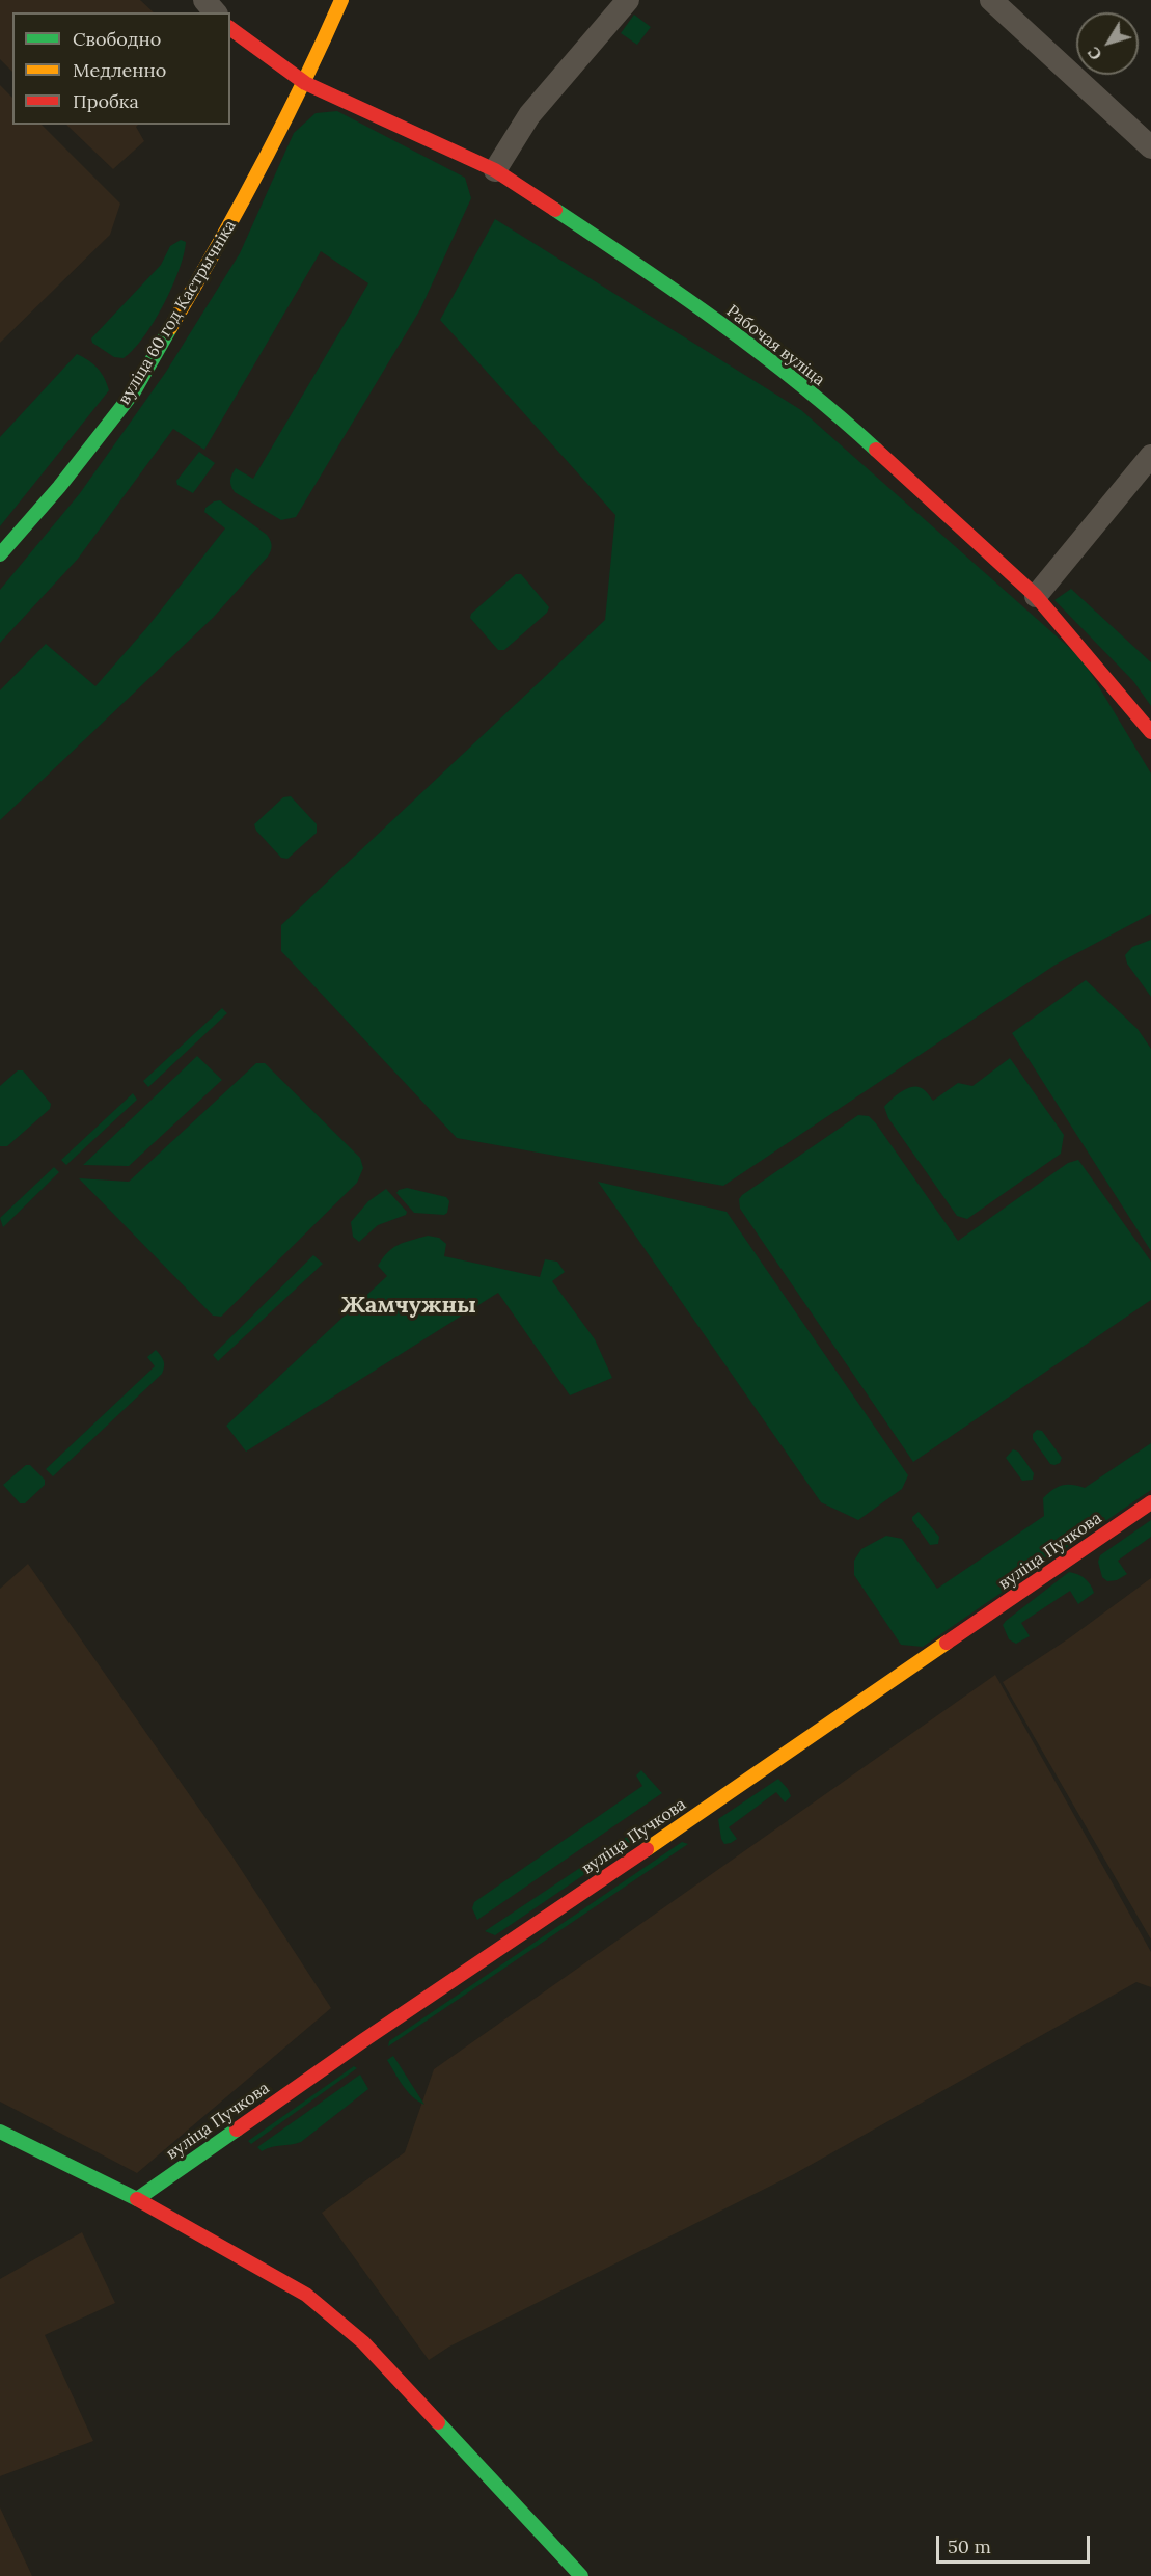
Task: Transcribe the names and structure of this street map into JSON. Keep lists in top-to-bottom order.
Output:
{
  "streets": {
    "street": ["вуліца 60 год Кастрычніка", "Рабочая вуліца", "вуліца Пучкова"]
  },
  "crossings": [
    ["вуліца 60 год Кастрычніка", "Рабочая вуліца"]
  ],
  "districts": ["Жамчужны"],
  "legend": ["Свободно", "Медленно", "Пробка"],
  "scale_bar": "50 m",
  "north": "bottom left"
}
